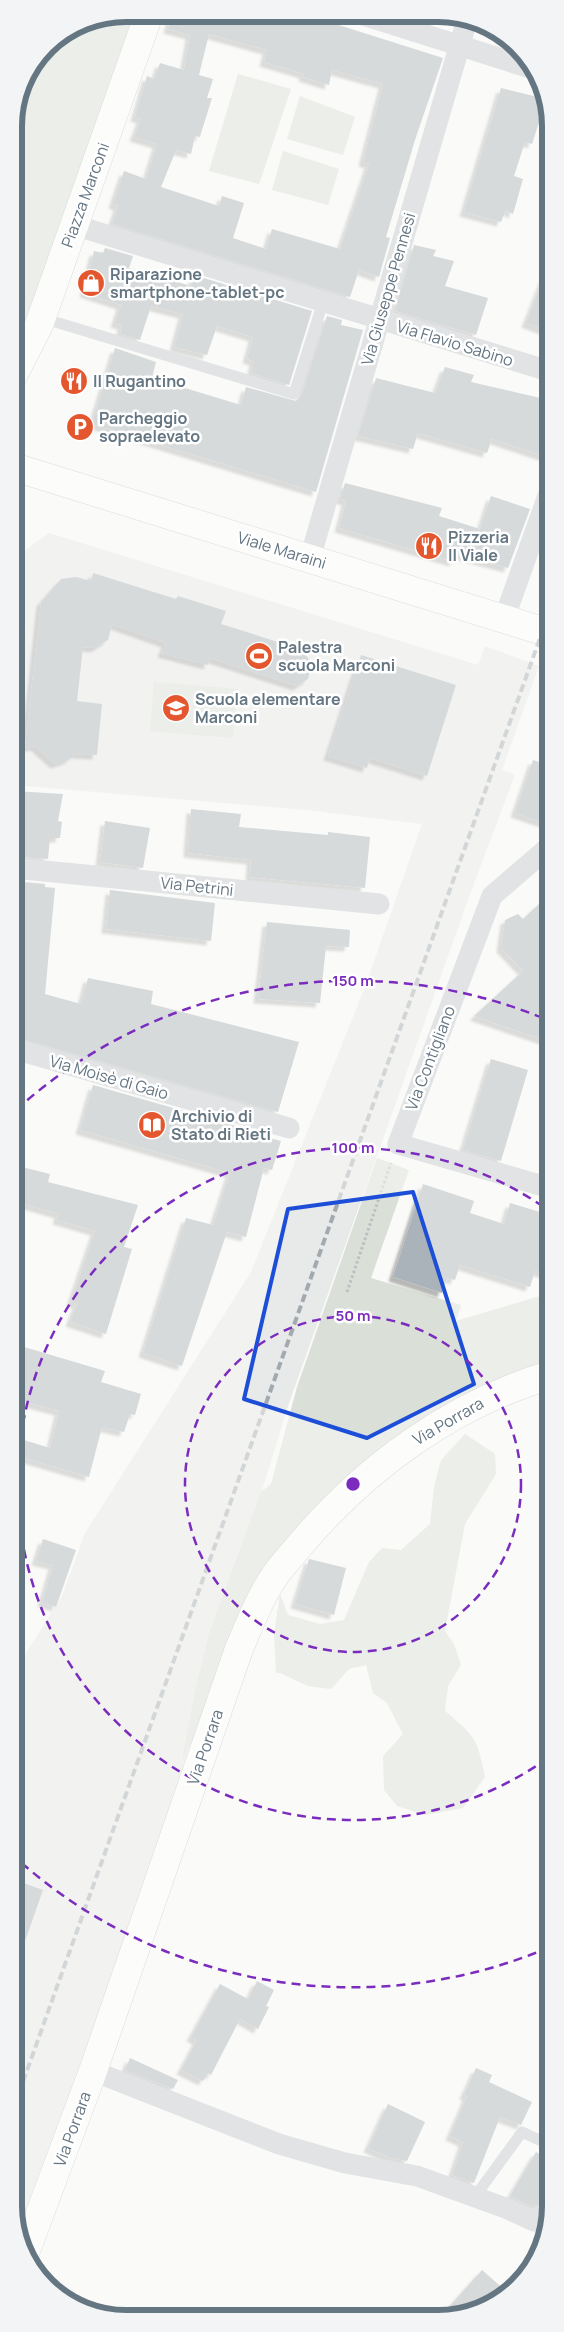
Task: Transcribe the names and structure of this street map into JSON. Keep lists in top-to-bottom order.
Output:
{
  "streets": {
    "street": [
      "Piazza Marconi",
      "Via Giuseppe Pennesi",
      "Via Flavio Sabino",
      "Viale Maraini",
      "Via Petrini",
      "Via Contigliano",
      "Via Moisè di Gaio",
      "Via Porrara"
    ]
  },
  "crossings": [
    ["Piazza Marconi", "Via Flavio Sabino"],
    ["Via Giuseppe Pennesi", "Via Flavio Sabino"],
    ["Via Giuseppe Pennesi", "Viale Maraini"]
  ],
  "places": {
    "shop": ["Riparazione smartphone-tablet-pc"],
    "restaurant": ["Il Rugantino", "Pizzeria Il Viale"],
    "parking": ["Parcheggio sopraelevato"],
    "sports": ["Palestra scuola Marconi"],
    "school or university": ["Scuola elementare Marconi"],
    "library": ["Archivio di Stato di Rieti"]
  },
  "rings": ["150 m", "100 m", "50 m"]
}
